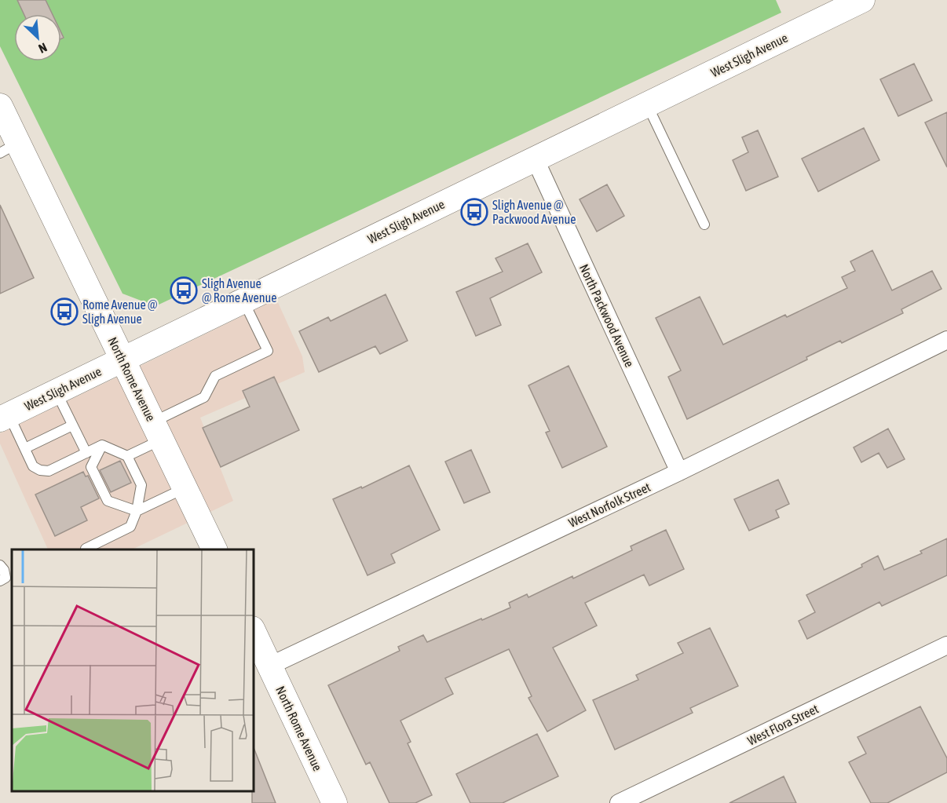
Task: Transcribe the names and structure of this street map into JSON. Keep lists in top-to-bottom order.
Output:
{
  "streets": {
    "main road": ["West Sligh Avenue", "North Rome Avenue"],
    "street": ["North Packwood Avenue", "West Norfolk Street", "West Flora Street"]
  },
  "crossings": [
    ["West Sligh Avenue", "North Packwood Avenue"],
    ["West Sligh Avenue", "North Rome Avenue"],
    ["North Packwood Avenue", "West Norfolk Street"],
    ["North Rome Avenue", "West Norfolk Street"]
  ],
  "places": {
    "bus stop": ["Sligh Avenue @ Packwood Avenue", "Sligh Avenue @ Rome Avenue", "Rome Avenue @ Sligh Avenue"]
  },
  "north": "bottom right"
}
